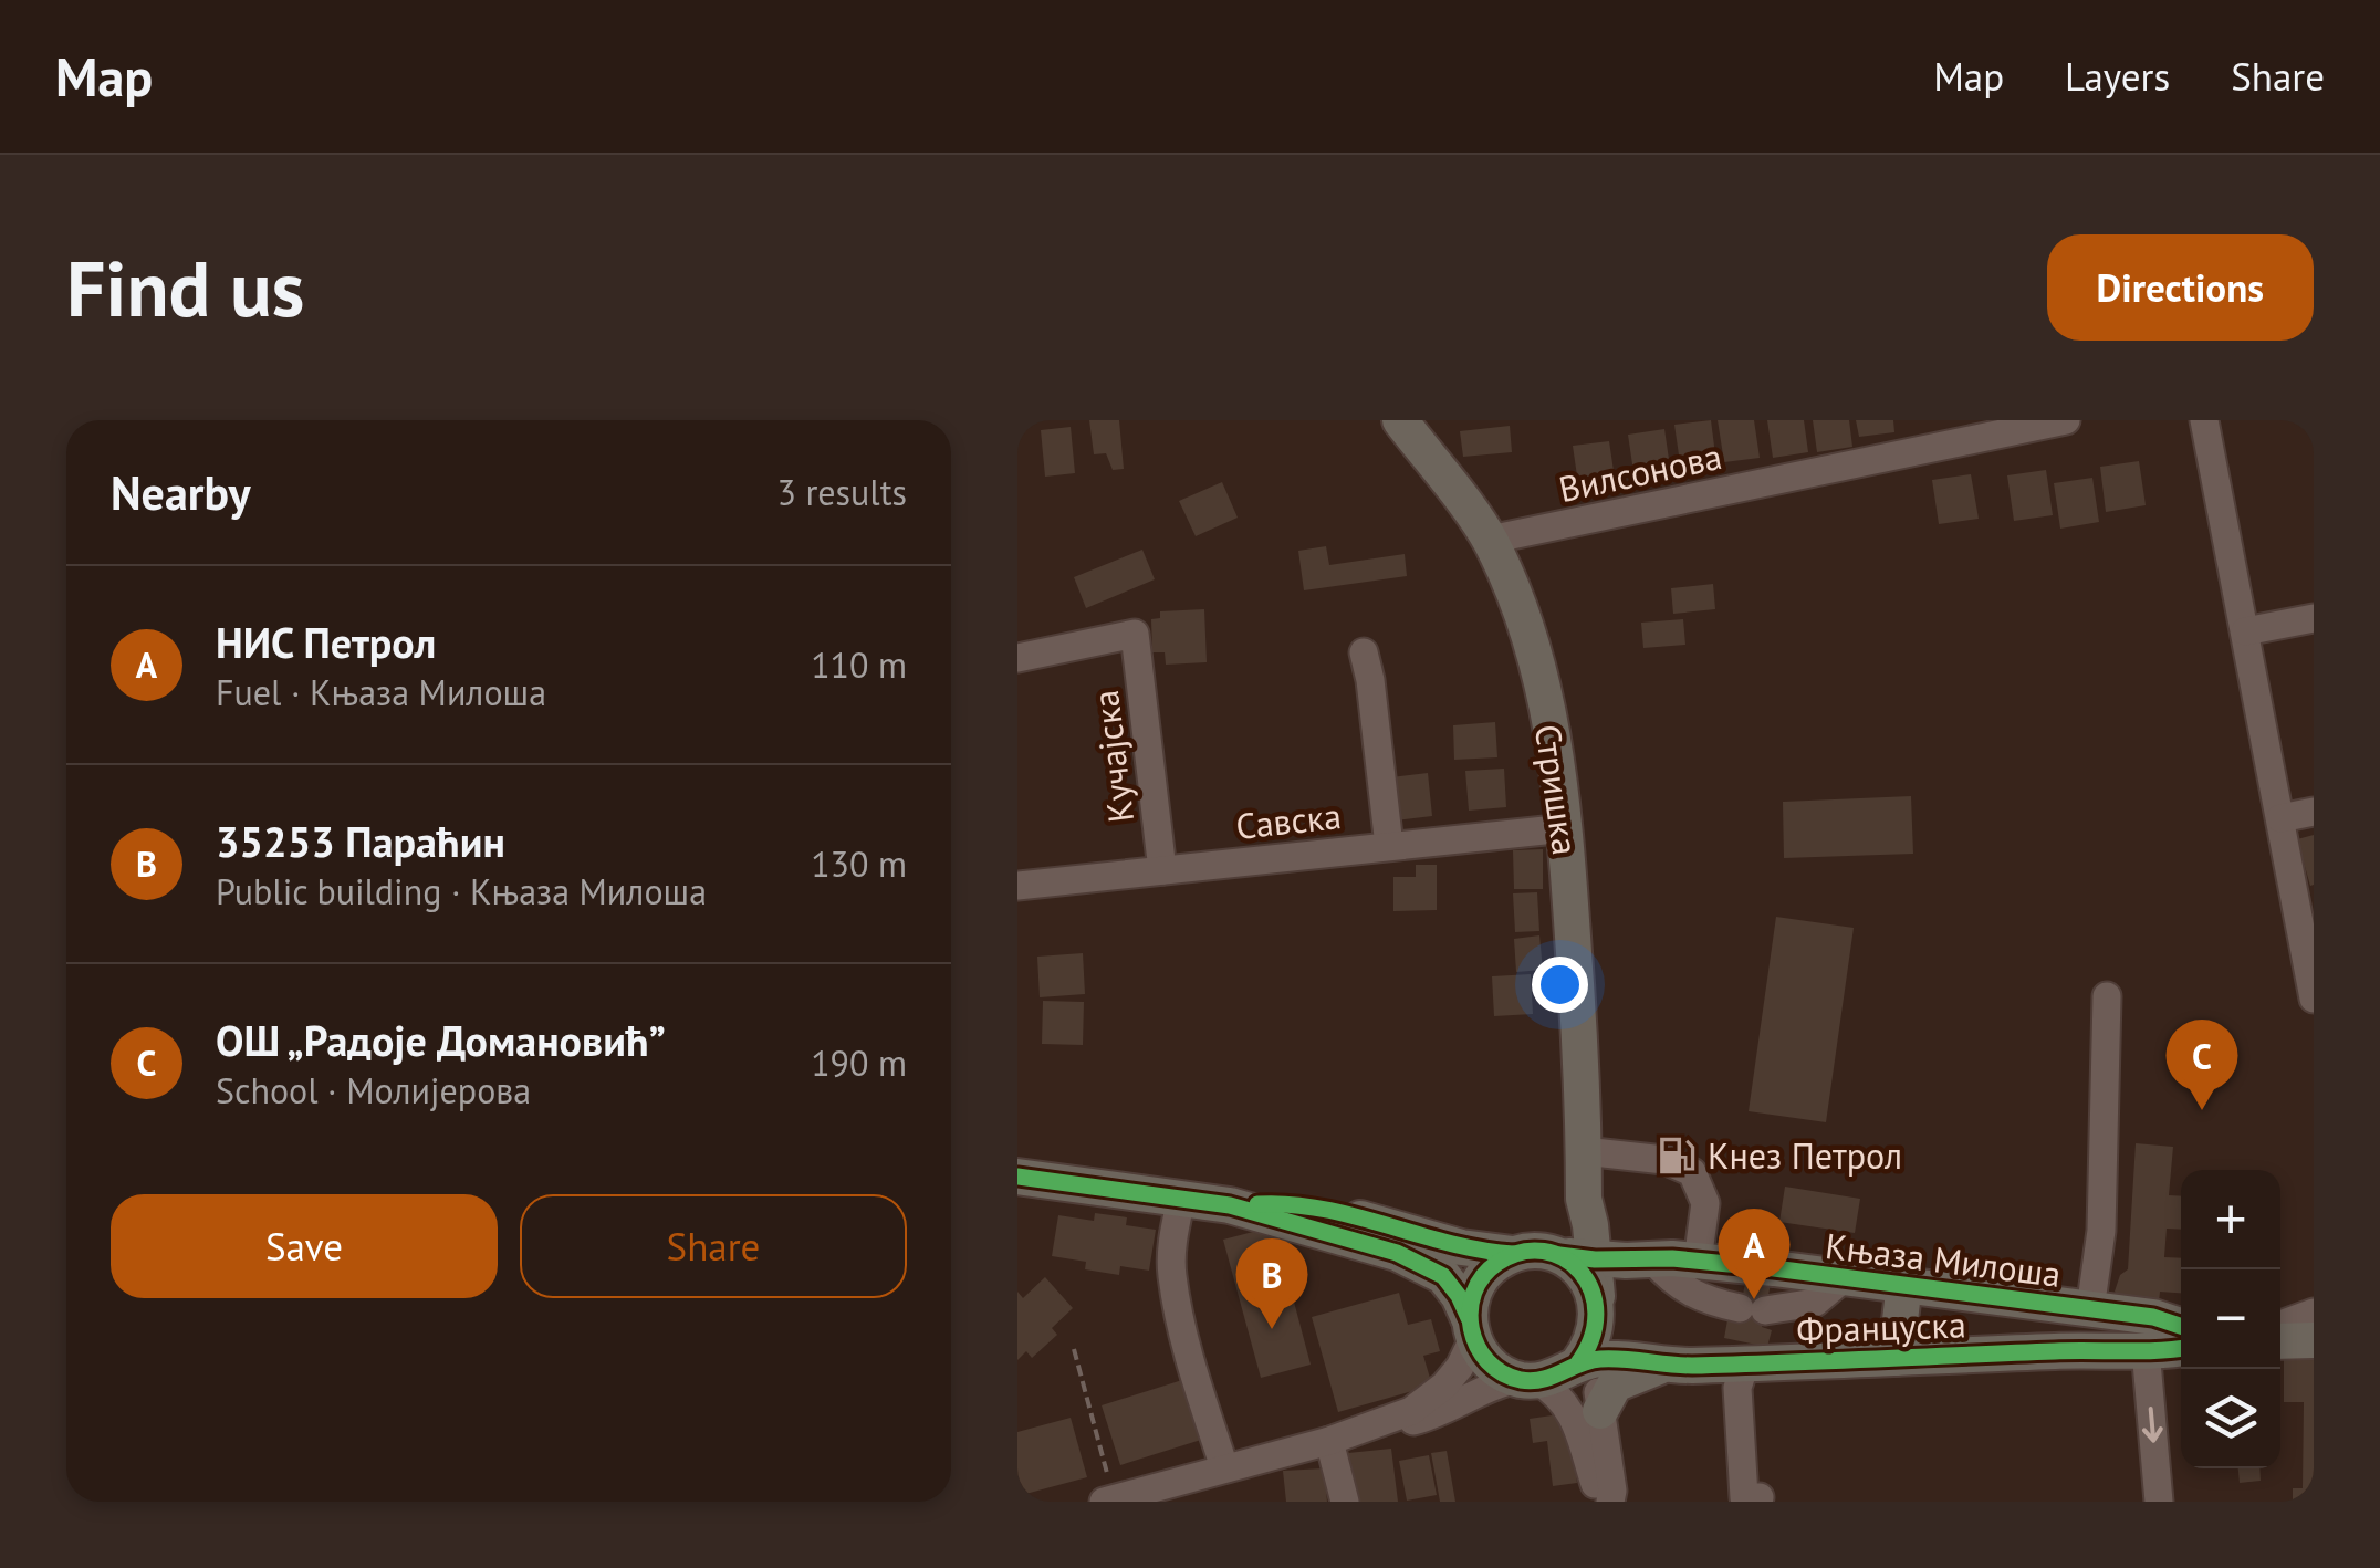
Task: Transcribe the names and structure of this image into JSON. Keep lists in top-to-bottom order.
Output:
{
  "streets": {
    "main road": ["Стришка", "Књаза Милоша", "Француска"],
    "street": ["Вилсонова", "Кучајска", "Савска"]
  },
  "crossings": [
    ["Вилсонова", "Стришка"],
    ["Кучајска", "Савска"],
    ["Стришка", "Савска"],
    ["Стришка", "Књаза Милоша"],
    ["Стришка", "Француска"]
  ],
  "places": {
    "fuel station": ["Кнез Петрол"]
  },
  "page": {
    "header": "Map",
    "nav": ["Map", "Layers", "Share"],
    "buttons": [
      "Directions",
      ["Save", "Share"]
    ],
    "title": "Find us",
    "heading": ["Nearby", "3 results"],
    "list": [
      {
        "mark": "A",
        "name": "НИС Петрол",
        "note": "Fuel · Књаза Милоша",
        "value": "110 m"
      },
      {
        "mark": "B",
        "name": "35253 Параћин",
        "note": "Public building · Књаза Милоша",
        "value": "130 m"
      },
      {
        "mark": "C",
        "name": "ОШ „Радоје Домановић”",
        "note": "School · Молијерова",
        "value": "190 m"
      }
    ],
    "pins": ["C", "A", "B"],
    "map_buttons": ["+", "−"]
  }
}
